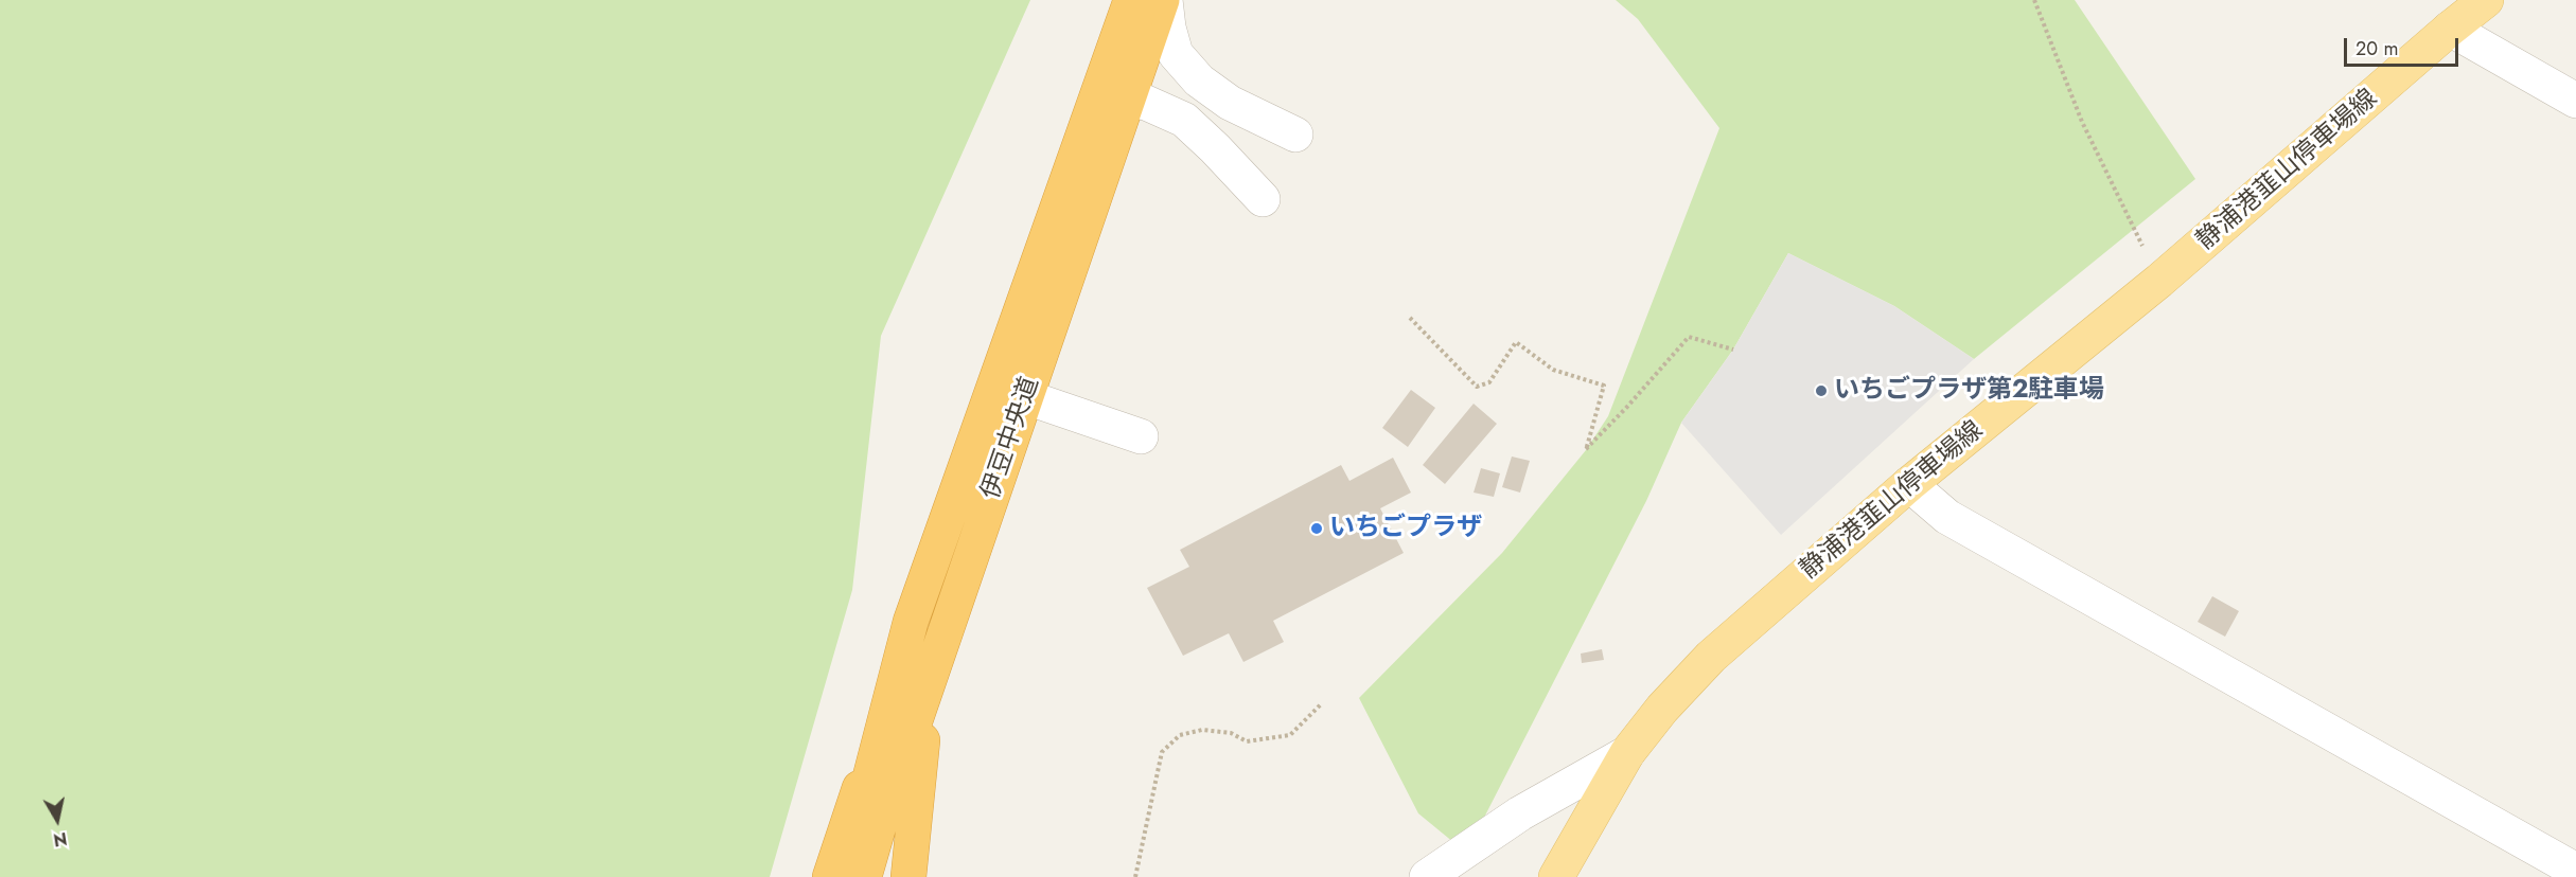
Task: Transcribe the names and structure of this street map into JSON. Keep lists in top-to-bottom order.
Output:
{
  "streets": {
    "highway": ["伊豆中央道"],
    "main road": ["静浦港韮山停車場線"]
  },
  "places": ["いちごプラザ第２駐車場", "いちごプラザ"],
  "scale_bar": "20 m",
  "north": "bottom"
}
